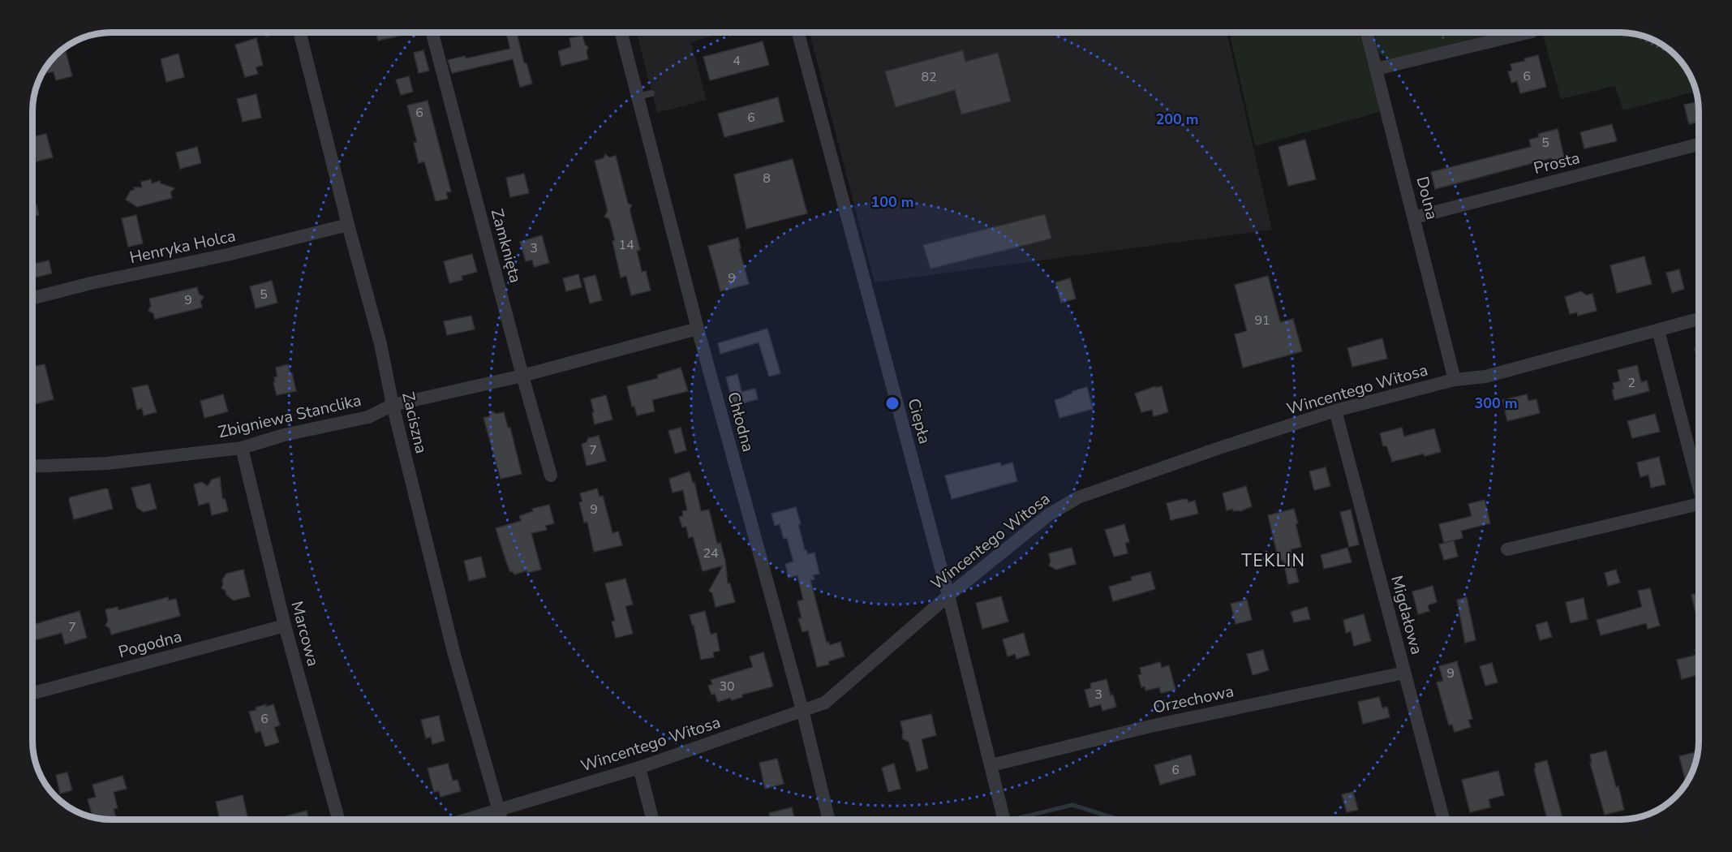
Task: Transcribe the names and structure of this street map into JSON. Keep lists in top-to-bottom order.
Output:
{
  "streets": {
    "street": [
      "Prosta",
      "Dolna",
      "Zamknięta",
      "Henryka Holca",
      "Wincentego Witosa",
      "Zbigniewa Stanclika",
      "Ciepła",
      "Chłodna",
      "Zaciszna",
      "Migdałowa",
      "Marcowa",
      "Pogodna",
      "Orzechowa"
    ]
  },
  "crossings": [
    ["Prosta", "Dolna"],
    ["Dolna", "Wincentego Witosa"],
    ["Zamknięta", "Zbigniewa Stanclika"],
    ["Henryka Holca", "Zaciszna"],
    ["Wincentego Witosa", "Ciepła"],
    ["Wincentego Witosa", "Chłodna"],
    ["Wincentego Witosa", "Zaciszna"],
    ["Wincentego Witosa", "Migdałowa"],
    ["Zbigniewa Stanclika", "Chłodna"],
    ["Zbigniewa Stanclika", "Zaciszna"],
    ["Zbigniewa Stanclika", "Marcowa"],
    ["Ciepła", "Orzechowa"],
    ["Migdałowa", "Orzechowa"],
    ["Marcowa", "Pogodna"]
  ],
  "districts": ["TEKLIN"],
  "house_numbers": [
    "4",
    "6",
    "82",
    "6",
    "6",
    "5",
    "8",
    "14",
    "3",
    "9",
    "5",
    "9",
    "91",
    "2",
    "7",
    "9",
    "24",
    "7",
    "9",
    "30",
    "3",
    "6",
    "6"
  ],
  "rings": ["200 m", "100 m", "300 m"]
}
